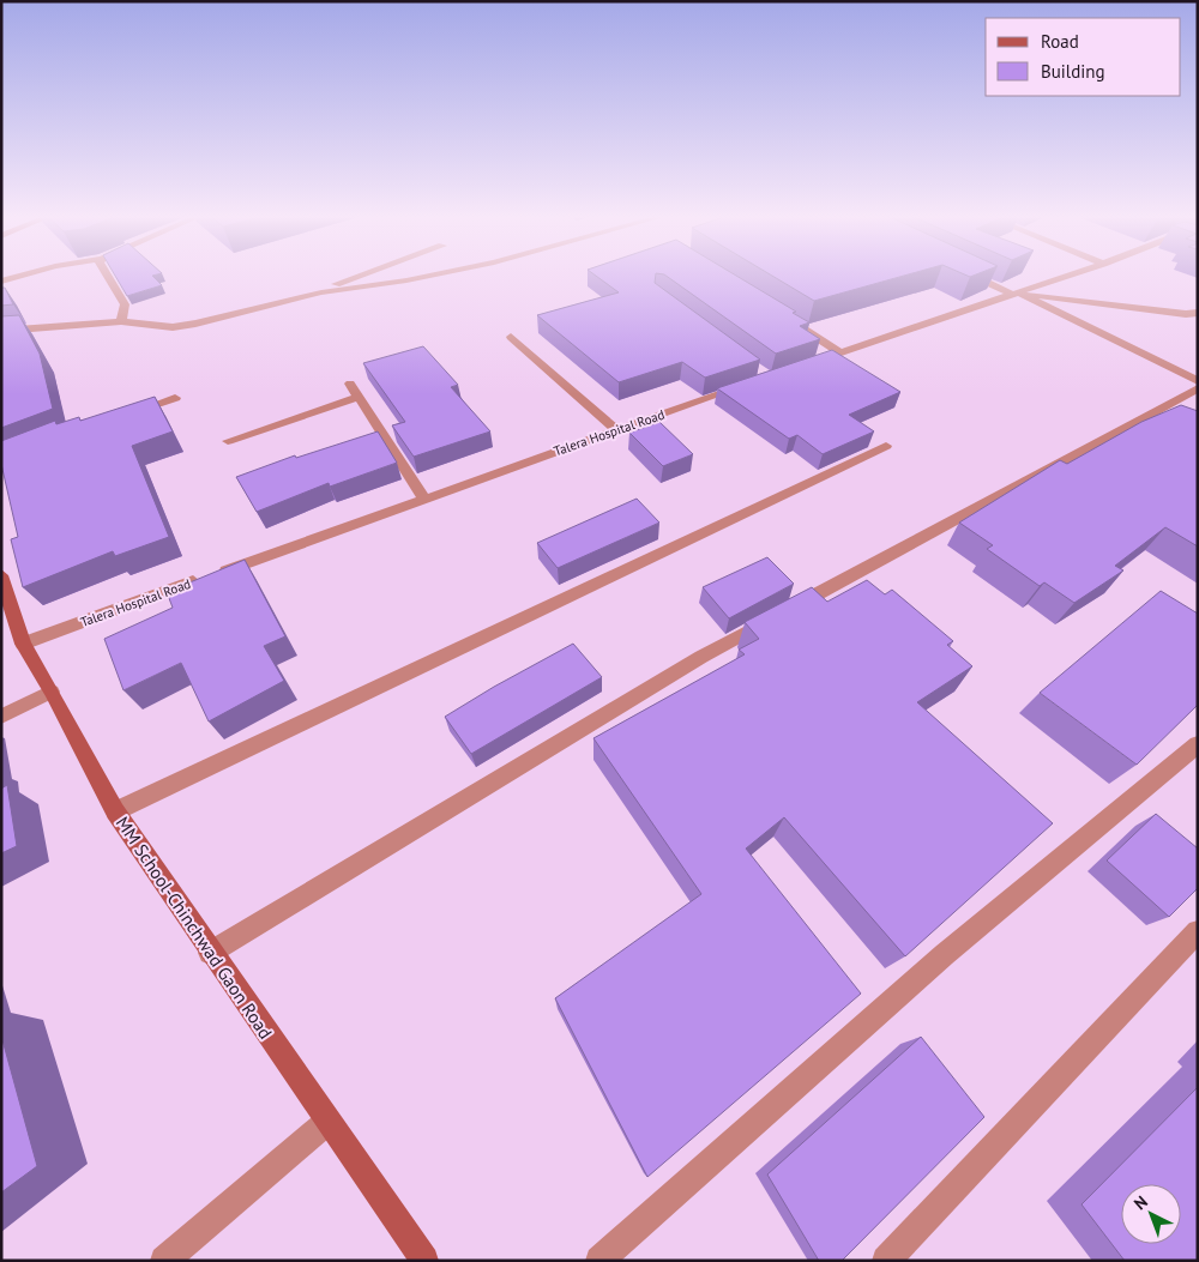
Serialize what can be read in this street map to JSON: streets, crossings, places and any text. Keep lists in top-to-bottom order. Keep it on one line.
{"streets":{"main road":["MM School-Chinchwad Gaon Road"],"street":["Talera Hospital Road"]},"crossings":[["Talera Hospital Road","MM School-Chinchwad Gaon Road"]],"legend":["Road","Building"],"north":"top left"}
